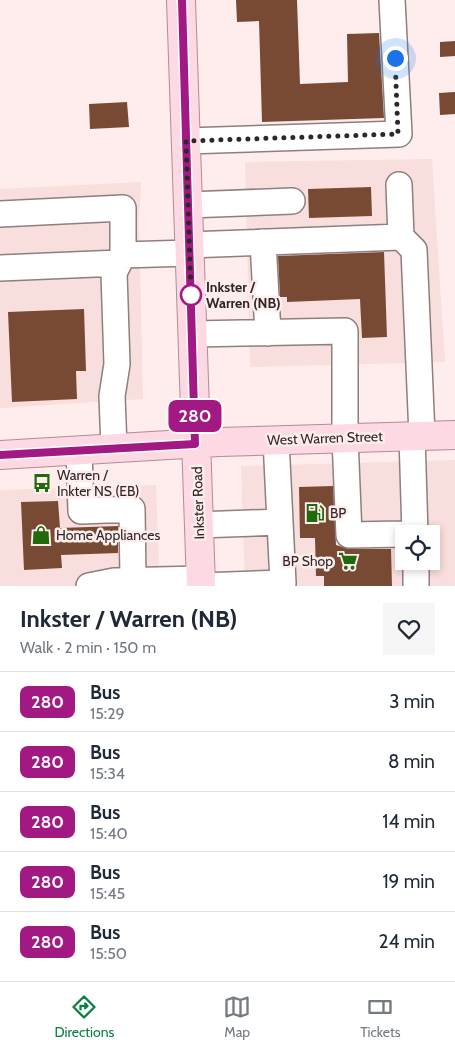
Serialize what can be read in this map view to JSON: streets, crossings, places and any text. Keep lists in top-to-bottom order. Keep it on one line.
{"streets":{"main road":["West Warren Street","Inkster Road"]},"crossings":[["West Warren Street","Inkster Road"]],"places":{"other":["Inkster / Warren (NB)"],"bus stop":["Warren / Inkter NS (EB)"],"fuel station":["BP"],"shop":["Home Appliances"],"supermarket":["BP Shop"]},"lines":["bus line 280"],"page":{"on_map":"280","heading":["Inkster / Warren (NB)","Walk · 2 min · 150 m"],"list":[{"mark":"280","name":"Bus","note":"15:29","value":"3 min"},{"mark":"280","name":"Bus","note":"15:34","value":"8 min"},{"mark":"280","name":"Bus","note":"15:40","value":"14 min"},{"mark":"280","name":"Bus","note":"15:45","value":"19 min"},{"mark":"280","name":"Bus","note":"15:50","value":"24 min"}],"tabs":["Directions","Map","Tickets"]}}
